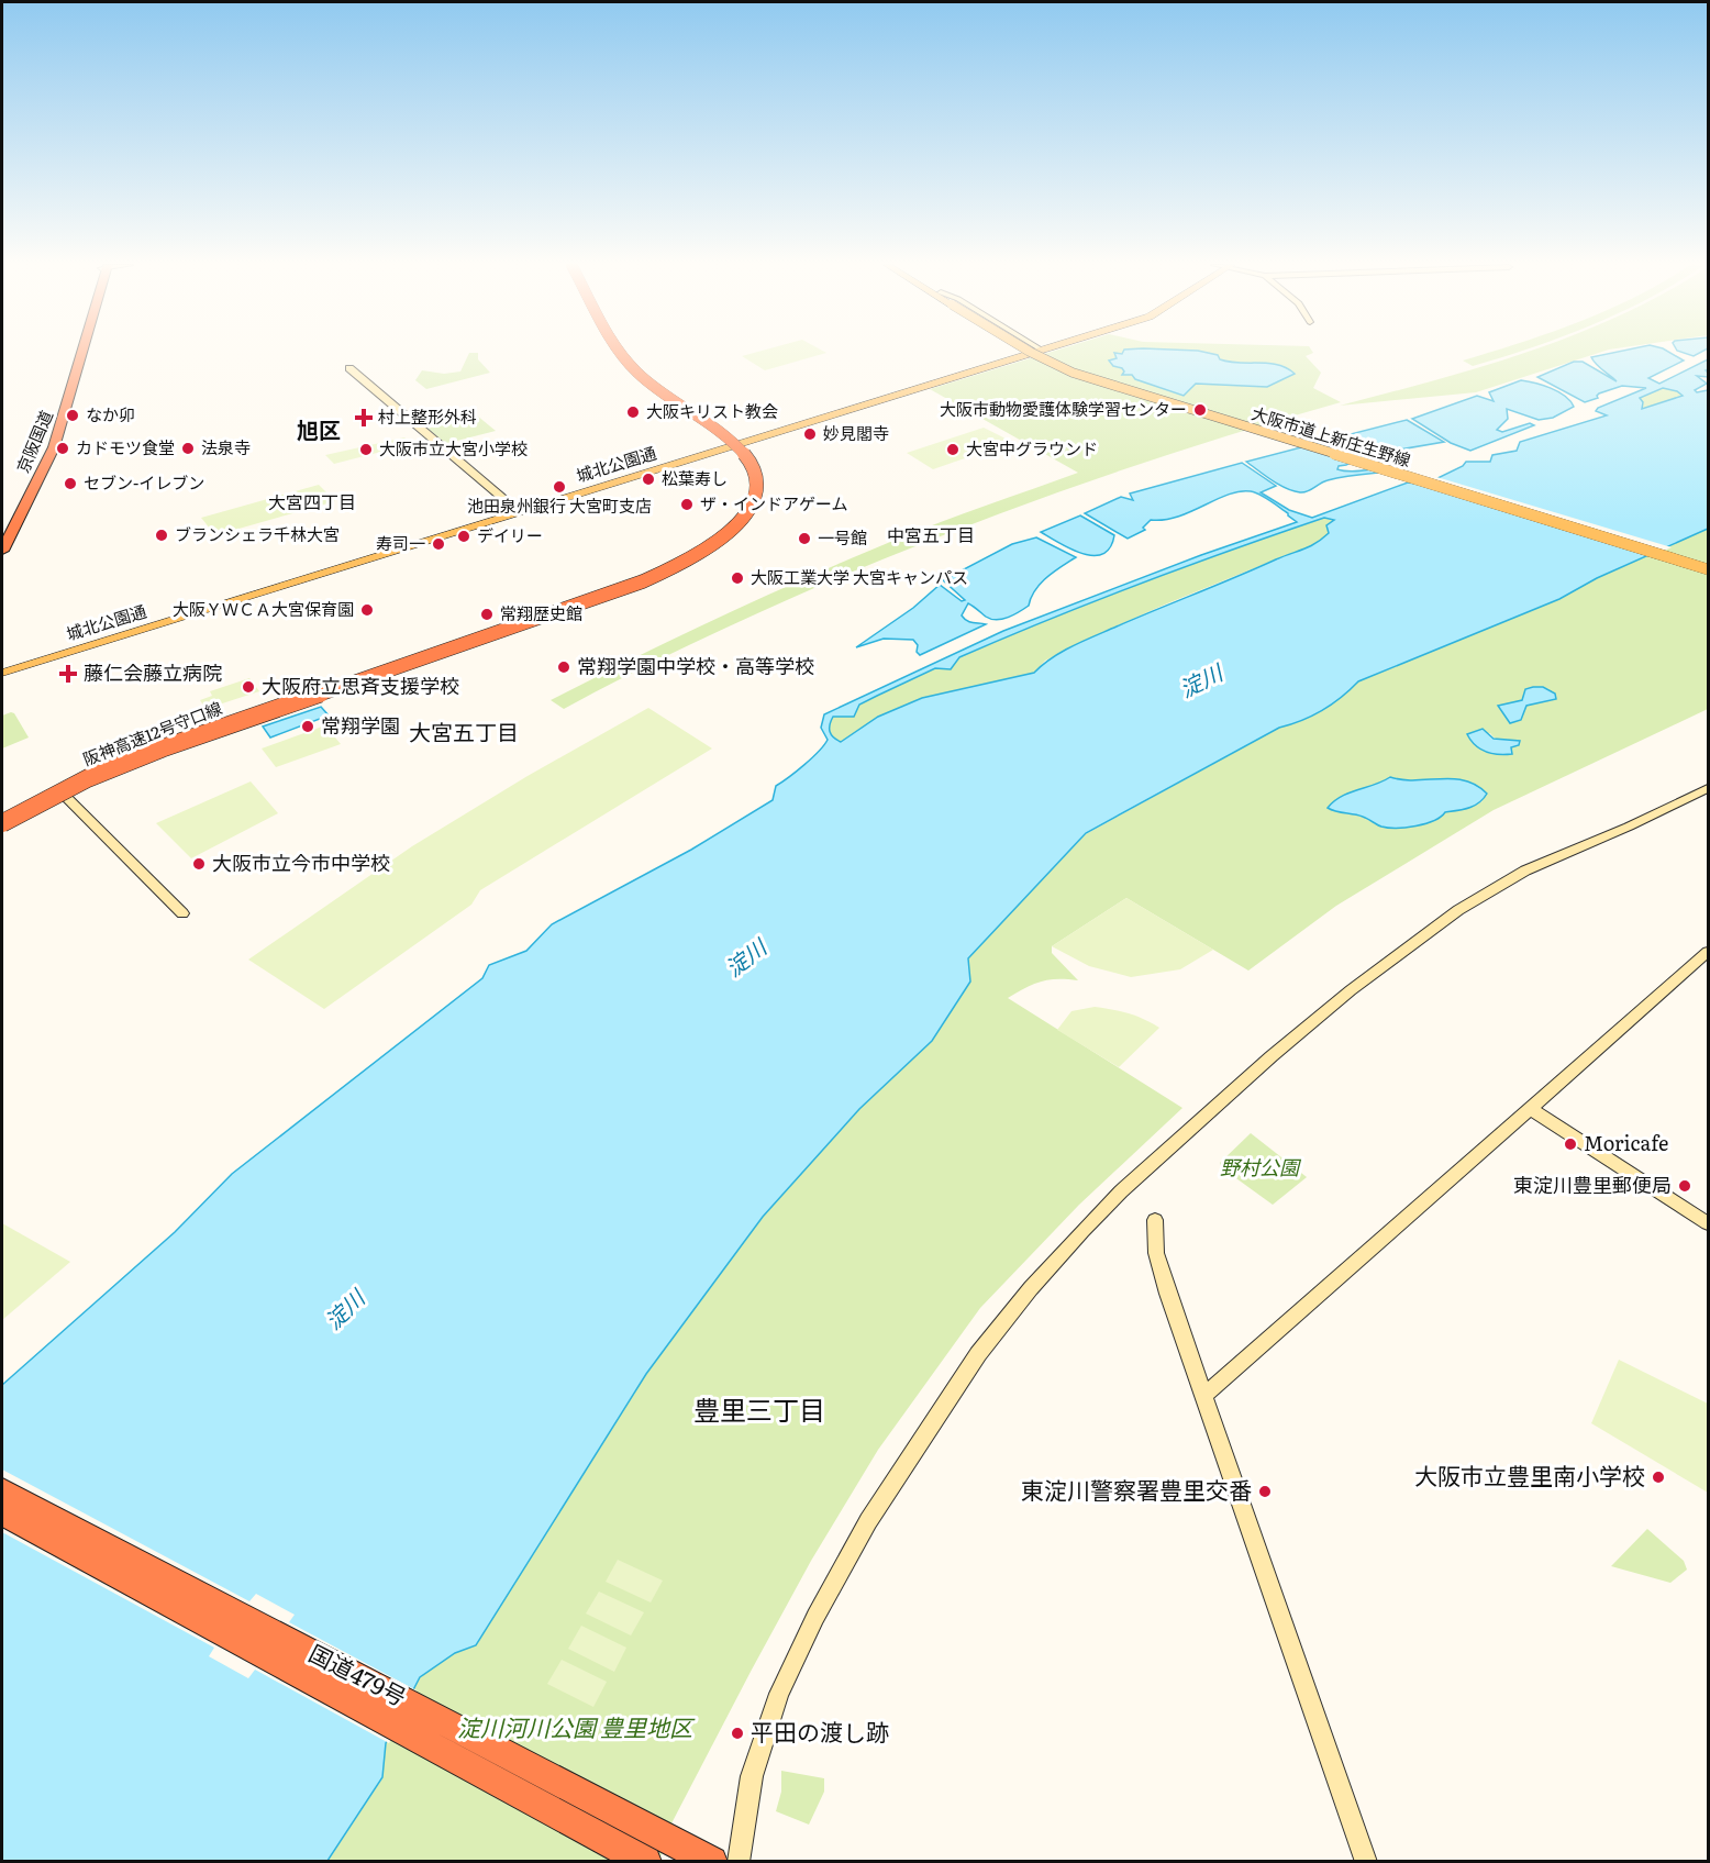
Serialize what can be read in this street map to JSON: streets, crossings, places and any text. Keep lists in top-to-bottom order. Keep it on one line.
{"streets":{"highway":["京阪国道","阪神高速12号守口線","国道479号"],"main road":["大阪市道上新庄生野線","城北公園通"]},"districts":["旭区","大宮四丁目","中宮五丁目","大宮五丁目","豊里三丁目"],"water":["淀川"],"parks":["野村公園","淀川河川公園 豊里地区"],"places":{"other":["大阪市動物愛護体験学習センター","大阪キリスト教会","なか卯","妙見閣寺","カドモツ食堂","法泉寺","大阪市立大宮小学校","大宮中グラウンド","松葉寿し","セブン-イレブン","池田泉州銀行 大宮町支店","ザ・インドアゲーム","ブランシェラ千林大宮","デイリー","一号館","寿司一","大阪工業大学 大宮キャンパス","大阪ＹＷＣＡ大宮保育園","常翔歴史館","常翔学園中学校・高等学校","大阪府立思斉支援学校","常翔学園","大阪市立今市中学校","Moricafe","東淀川豊里郵便局","大阪市立豊里南小学校","東淀川警察署豊里交番","平田の渡し跡"],"health":["村上整形外科","藤仁会藤立病院"]}}
